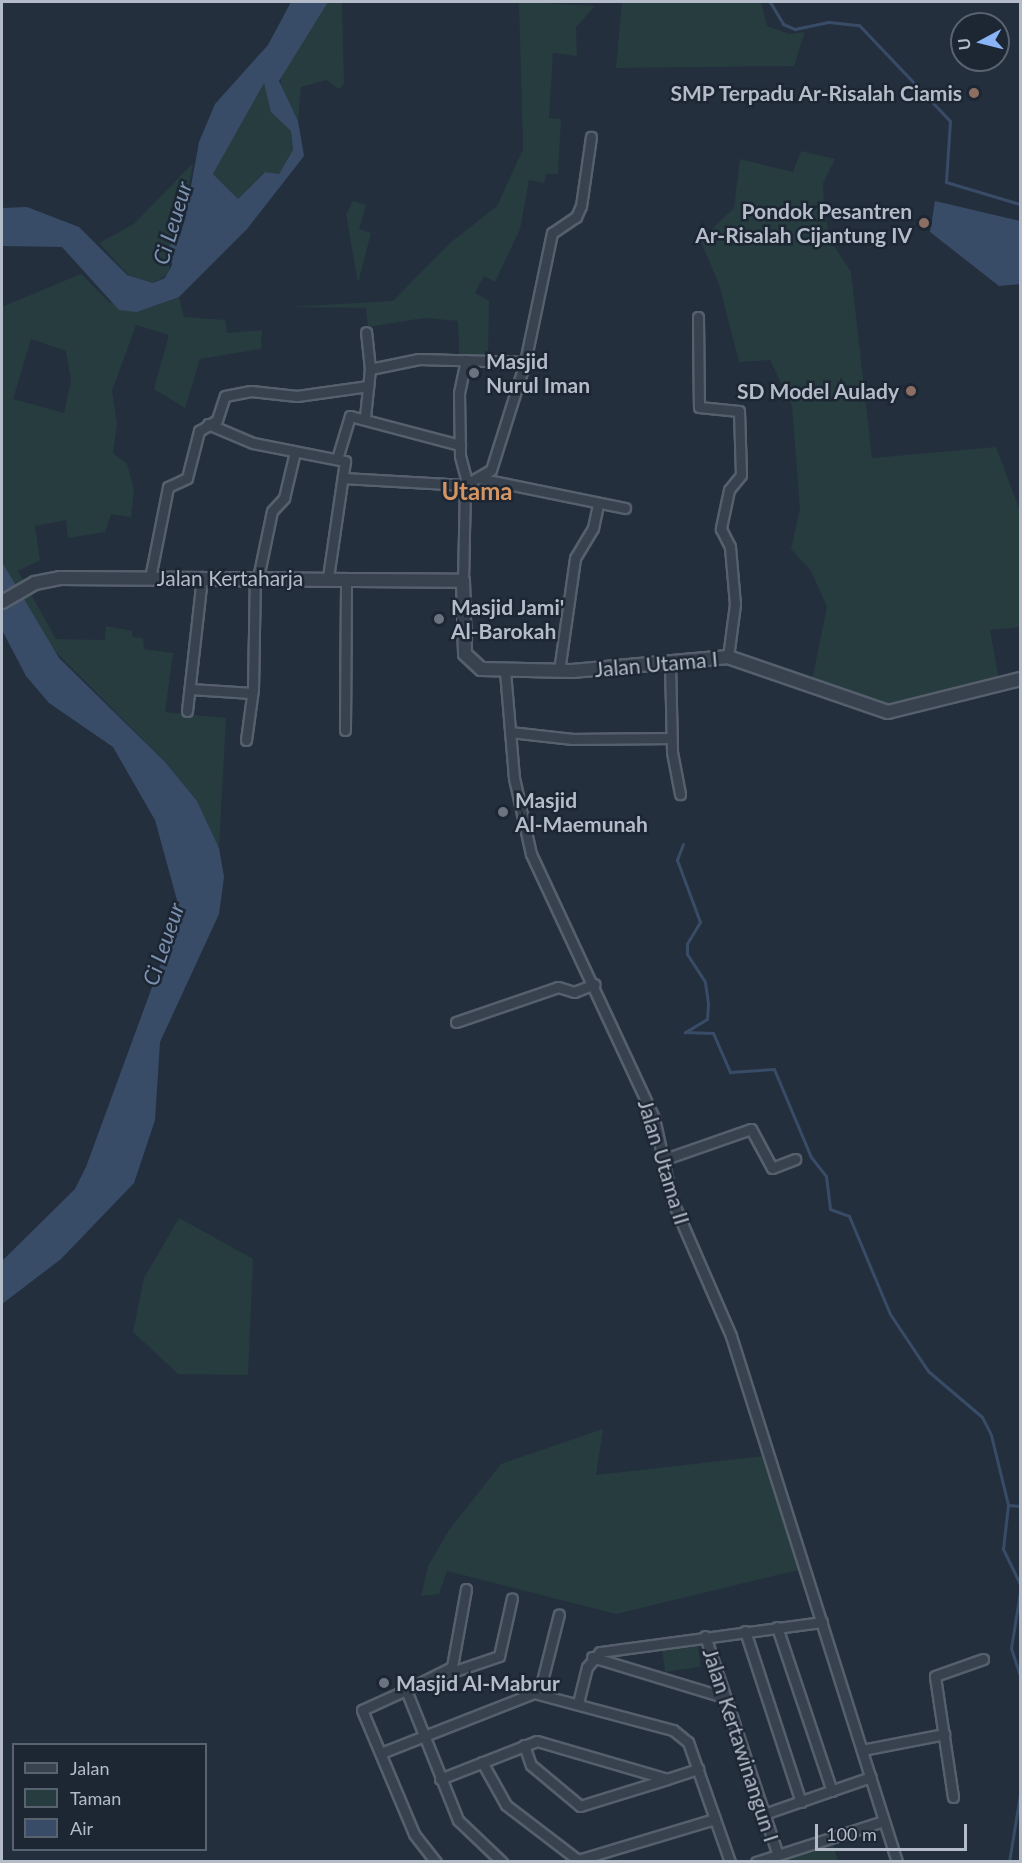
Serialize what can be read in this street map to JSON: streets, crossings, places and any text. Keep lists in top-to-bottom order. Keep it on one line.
{"streets":{"street":["Jalan Kertaharja","Jalan Utama I","Jalan Utama II","Jalan Kertawinangun I"]},"crossings":[["Jalan Kertaharja","Jalan Utama I"],["Jalan Utama I","Jalan Utama II"]],"districts":["Utama"],"water":["Ci Leueur"],"places":["SMP Terpadu Ar-Risalah Ciamis","Pondok Pesantren Ar-Risalah Cijantung IV","Masjid Nurul Iman","SD Model Aulady","Masjid Jami' Al-Barokah","Masjid Al-Maemunah","Masjid Al-Mabrur"],"legend":["Jalan","Taman","Air"],"scale_bar":"100 m","north":"left"}
